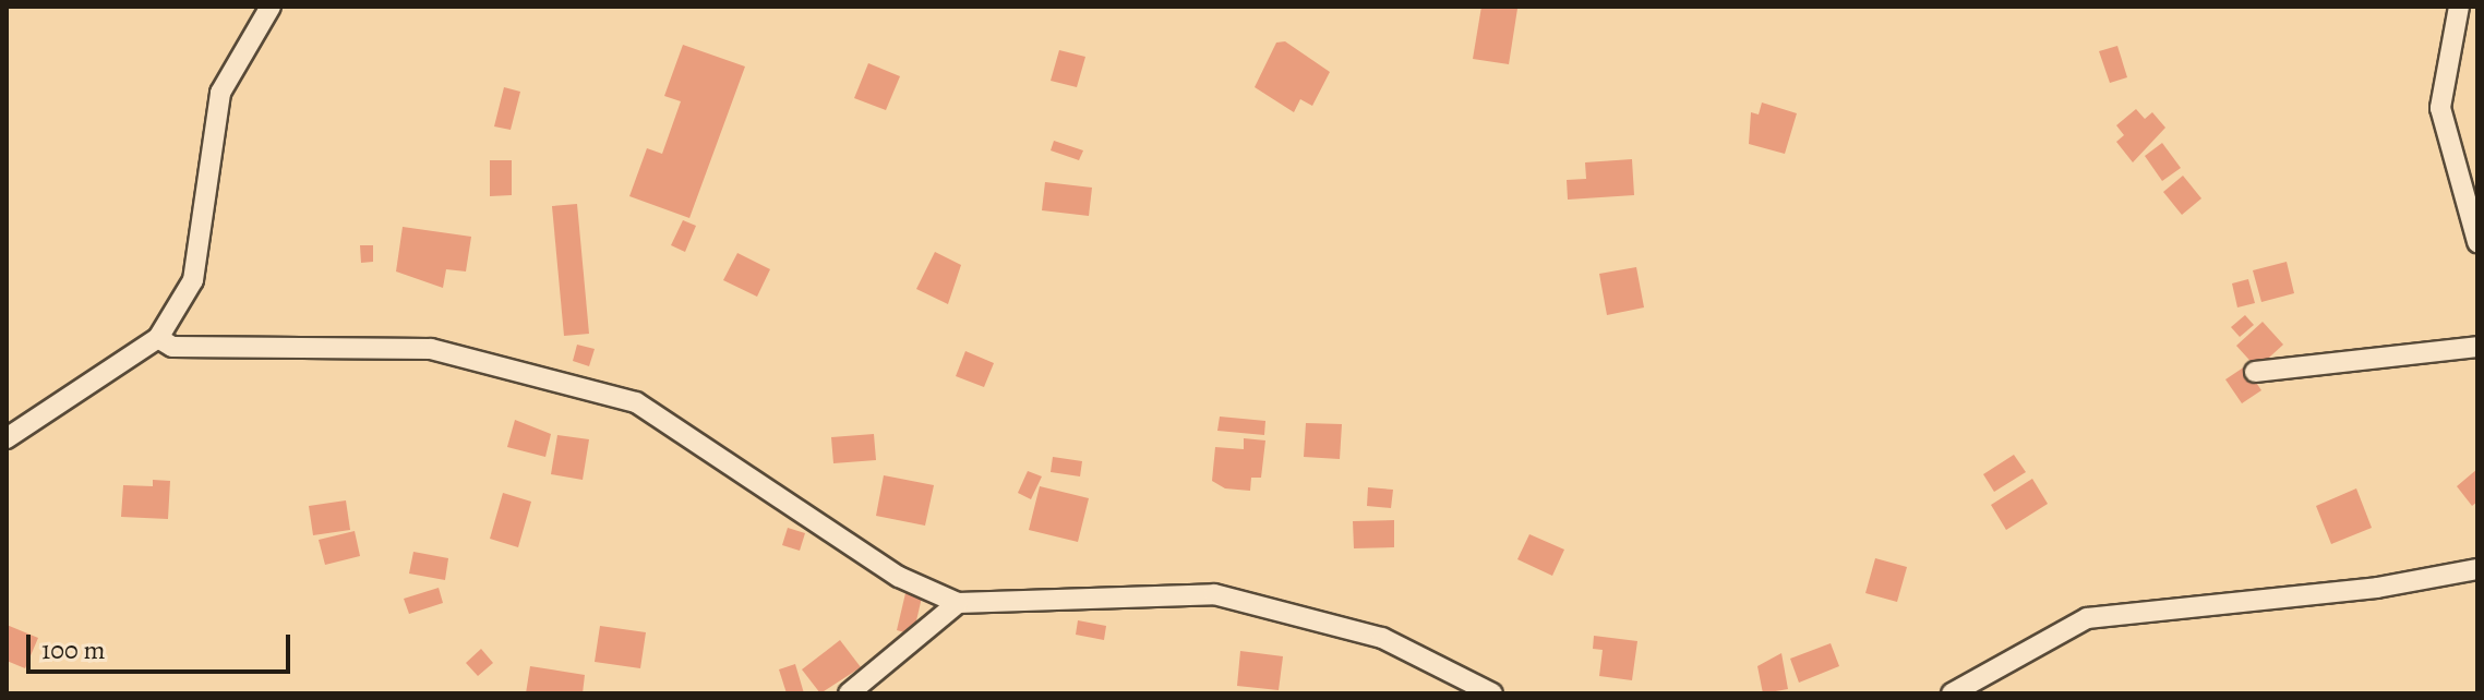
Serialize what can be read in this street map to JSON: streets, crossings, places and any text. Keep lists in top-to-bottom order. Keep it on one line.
{"scale_bar":"100 m"}
